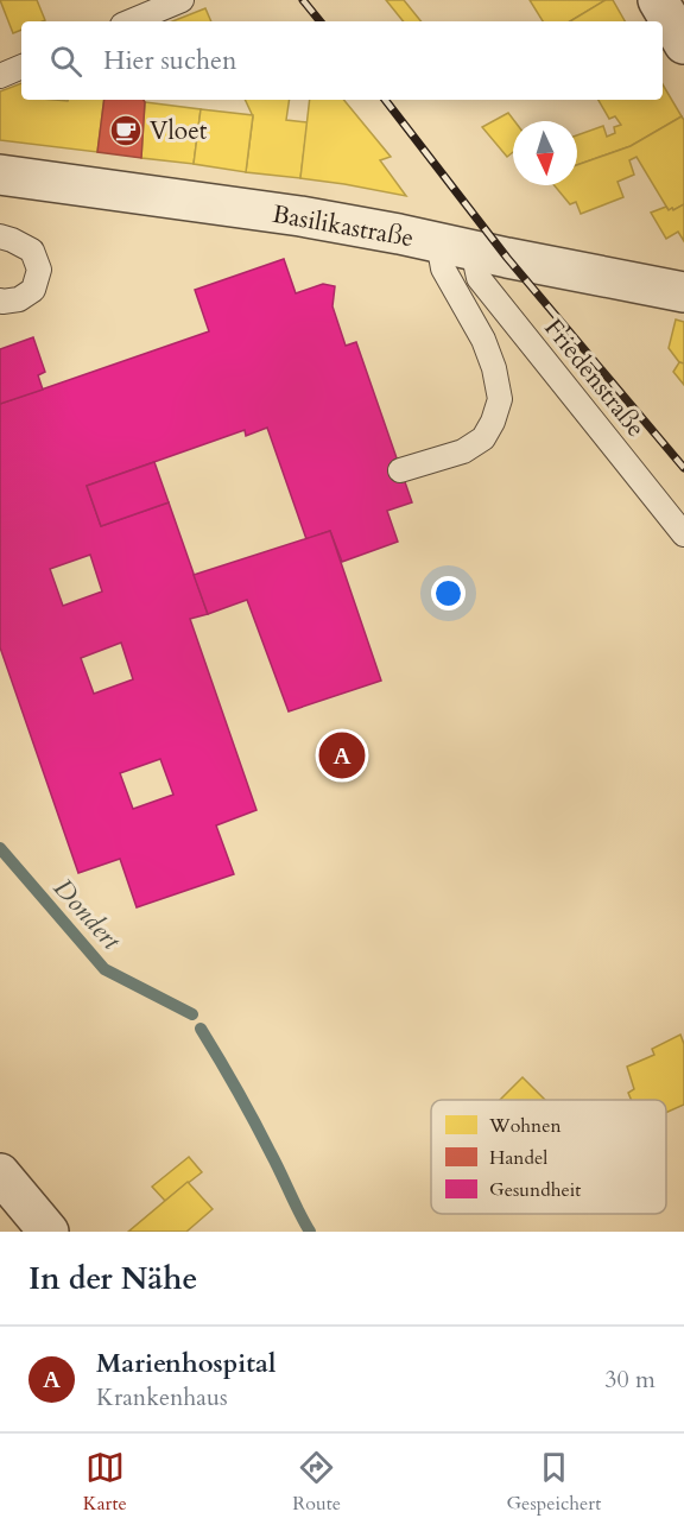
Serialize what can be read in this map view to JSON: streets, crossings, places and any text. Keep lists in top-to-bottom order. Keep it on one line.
{"streets":{"street":["Basilikastraße"],"lane":["Friedenstraße"]},"crossings":[["Basilikastraße","Friedenstraße"]],"water":["Dondert"],"places":{"cafe":["Vloet"]},"legend":["Wohnen","Handel","Gesundheit"],"north":"bottom","page":{"search":"Hier suchen","pins":"A","heading":"In der Nähe","list":[{"mark":"A","name":"Marienhospital","note":"Krankenhaus","value":"30 m"}],"nav":["Karte","Route","Gespeichert"]}}
